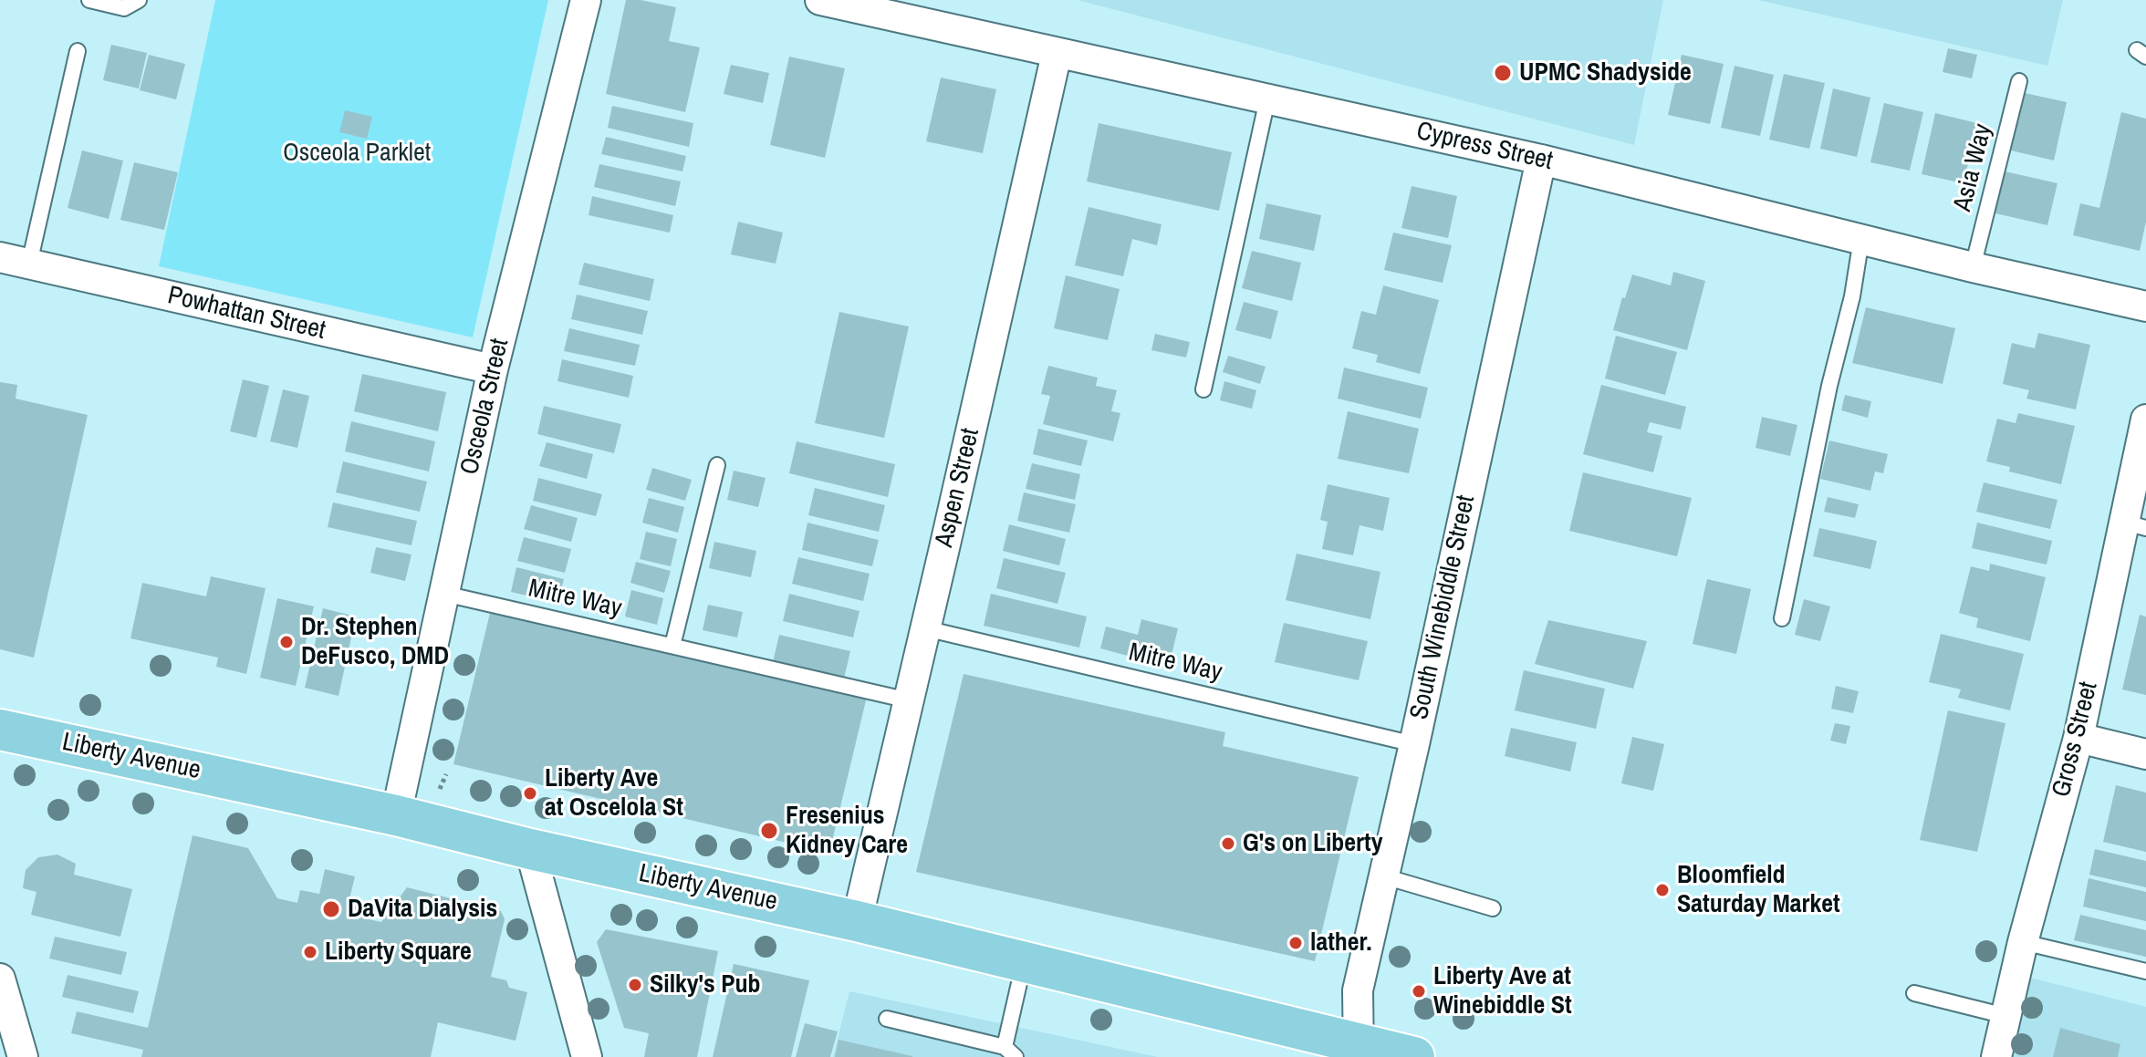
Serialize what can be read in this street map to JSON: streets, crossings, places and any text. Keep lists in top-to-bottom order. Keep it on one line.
{"streets":{"main road":["Liberty Avenue"],"street":["Cypress Street","Powhattan Street","Osceola Street","Aspen Street","South Winebiddle Street","Gross Street"],"lane":["Asia Way","Mitre Way"]},"crossings":[["Cypress Street","Asia Way"],["Cypress Street","Aspen Street"],["Cypress Street","South Winebiddle Street"],["Powhattan Street","Osceola Street"],["Osceola Street","Mitre Way"],["Osceola Street","Liberty Avenue"],["Aspen Street","Mitre Way"],["Aspen Street","Liberty Avenue"],["Mitre Way","South Winebiddle Street"],["South Winebiddle Street","Liberty Avenue"]],"parks":["Osceola Parklet"],"places":["UPMC Shadyside","Dr. Stephen DeFusco, DMD","Liberty Ave at Oscelola St","Fresenius Kidney Care","G's on Liberty","Bloomfield Saturday Market","DaVita Dialysis","lather.","Liberty Square","Silky's Pub","Liberty Ave at Winebiddle St"]}
